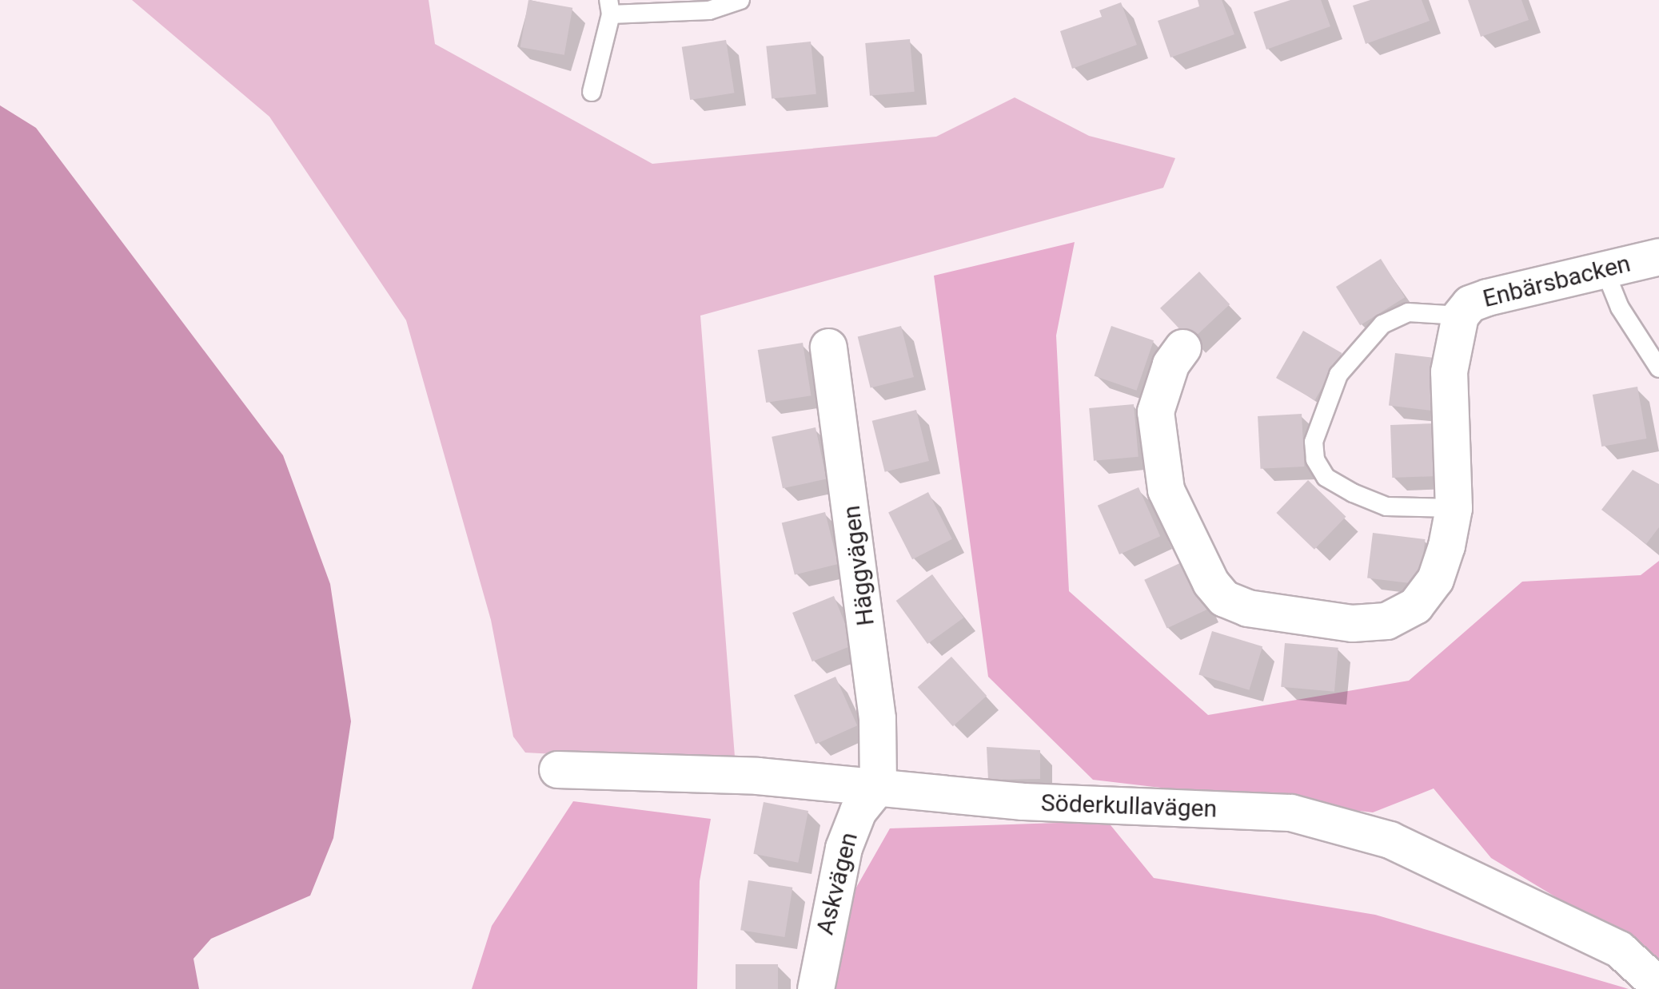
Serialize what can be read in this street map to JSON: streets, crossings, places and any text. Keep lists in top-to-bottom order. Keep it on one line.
{"streets":{"street":["Enbärsbacken","Häggvägen","Söderkullavägen","Askvägen"]},"crossings":[["Häggvägen","Söderkullavägen"],["Häggvägen","Askvägen"],["Söderkullavägen","Askvägen"]]}
